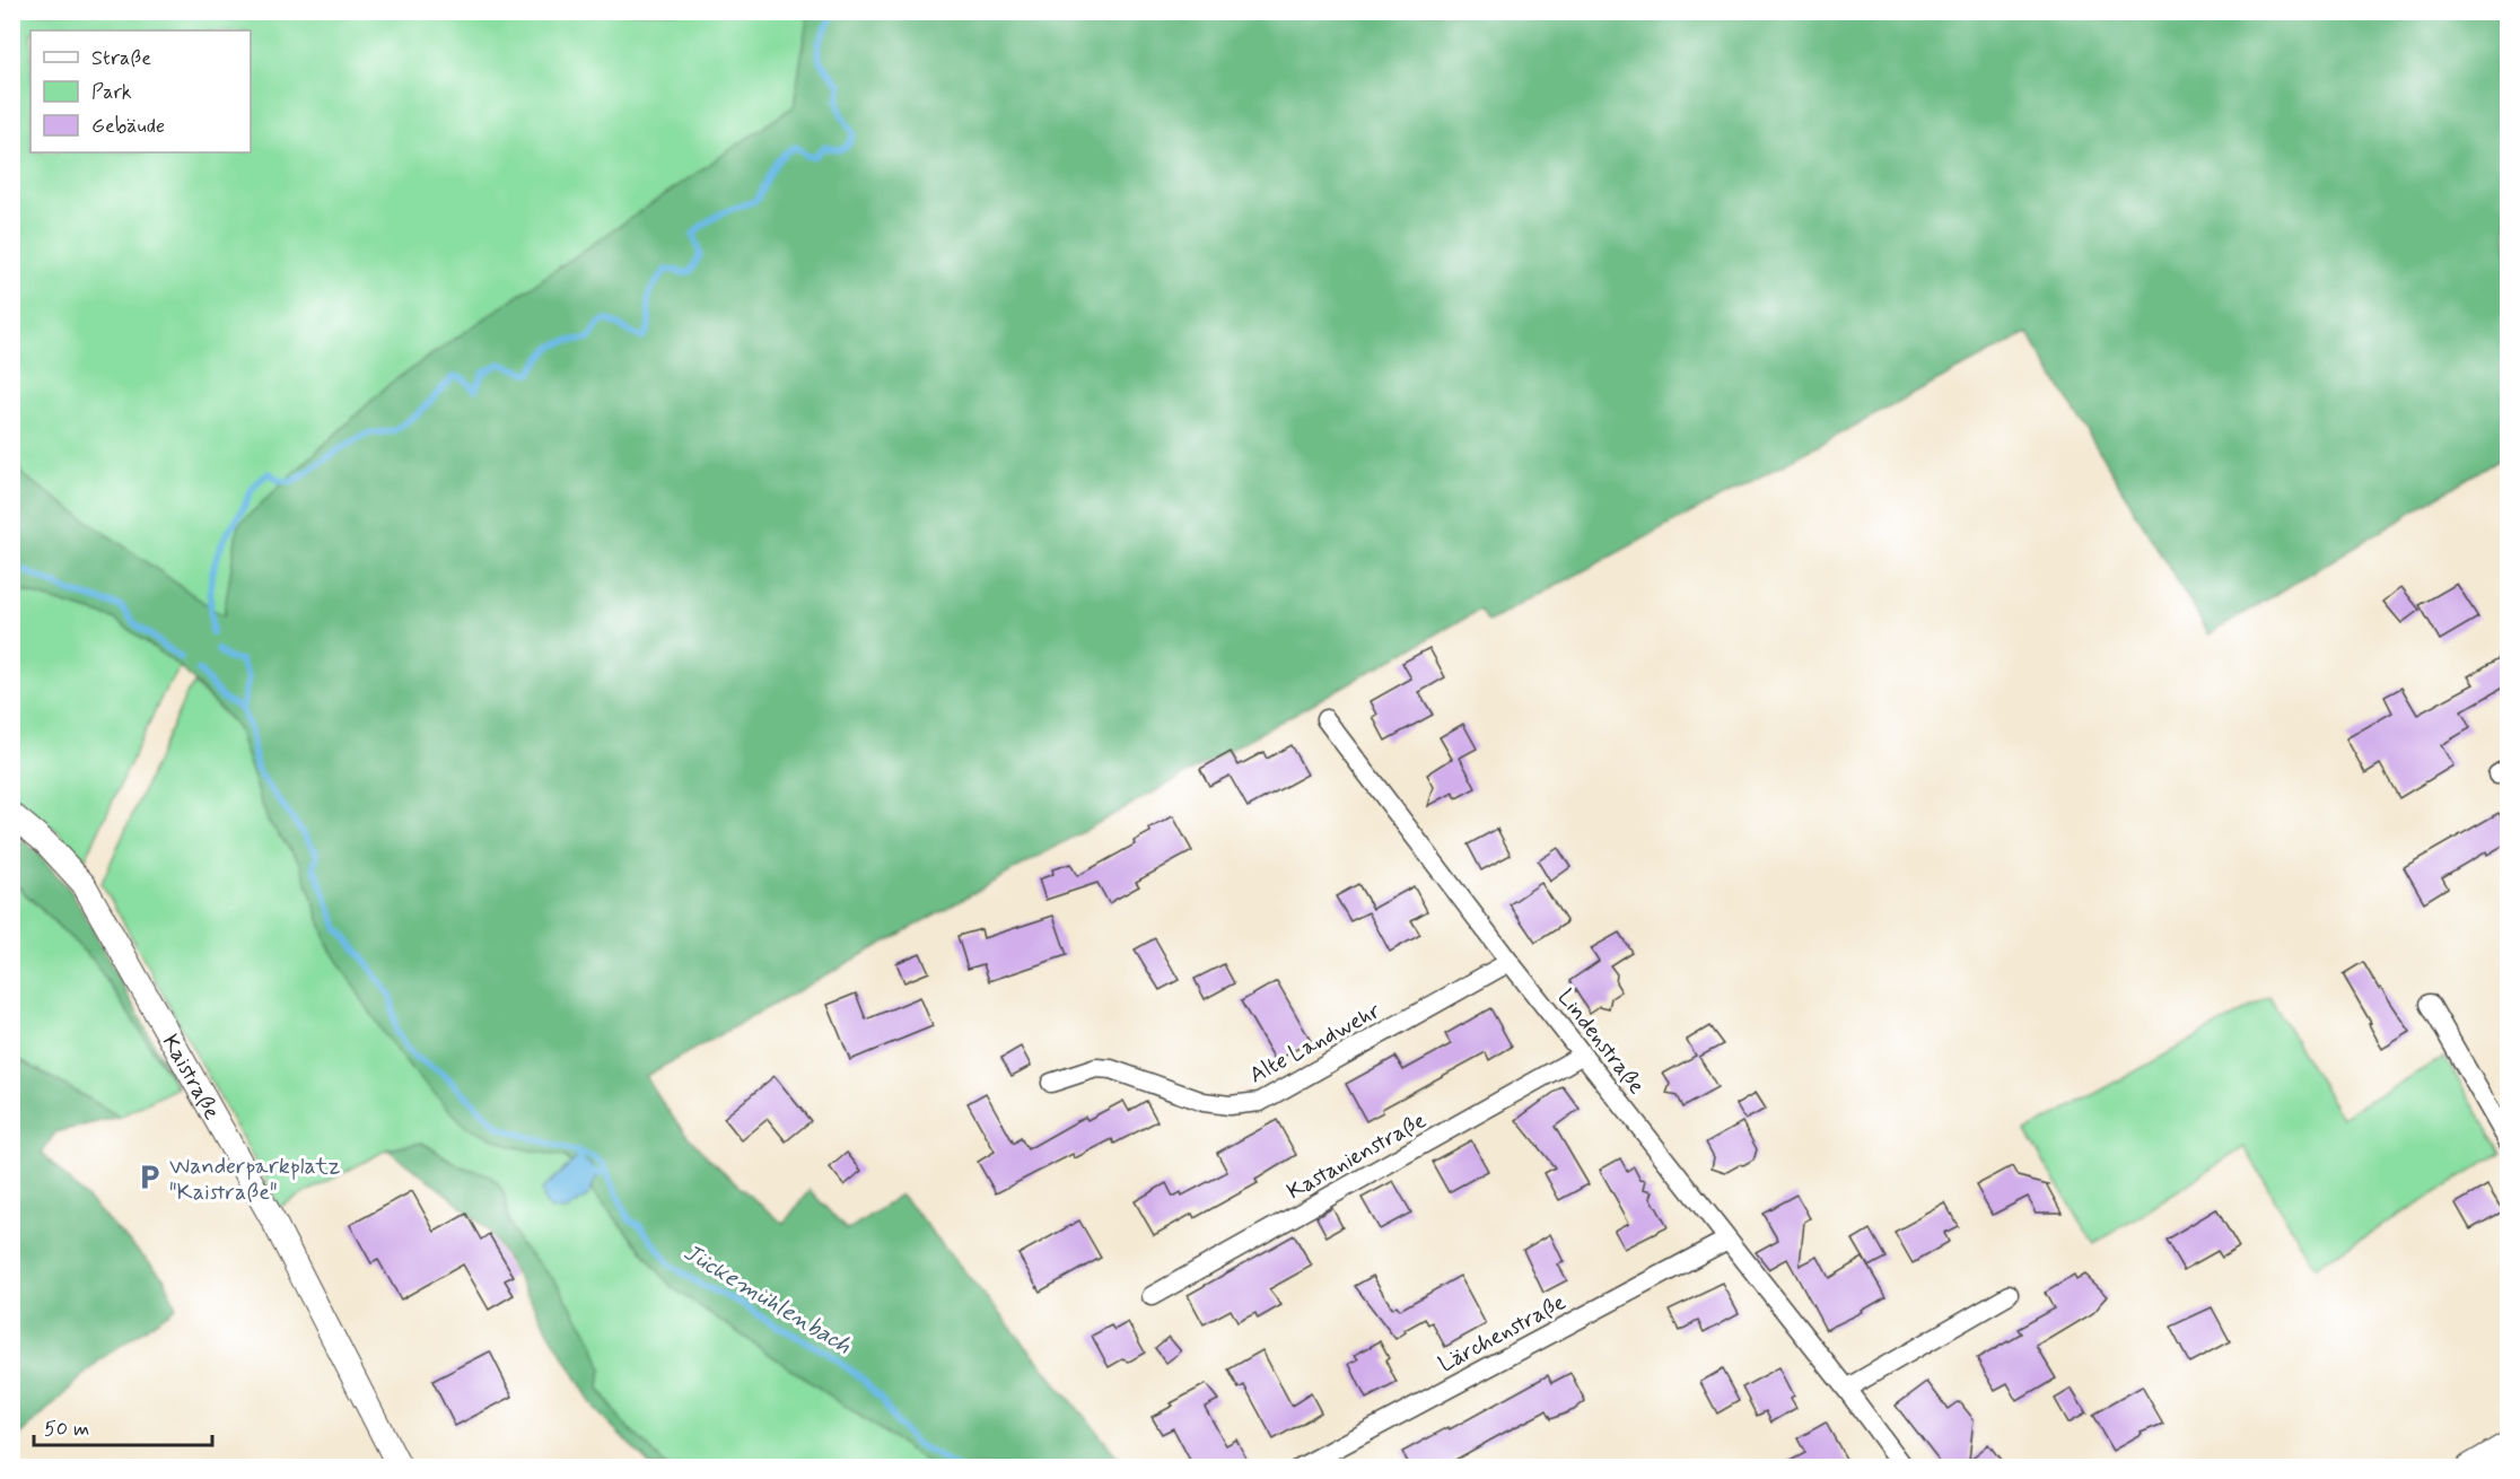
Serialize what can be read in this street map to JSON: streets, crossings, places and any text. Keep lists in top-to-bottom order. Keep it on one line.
{"streets":{"street":["Lindenstraße","Alte Landwehr","Kaistraße","Kastanienstraße","Lärchenstraße"]},"crossings":[["Lindenstraße","Alte Landwehr"],["Lindenstraße","Kastanienstraße"],["Lindenstraße","Lärchenstraße"]],"water":["Jückemühlenbach"],"places":{"parking":["Wanderparkplatz \"Kaistraße\""]},"legend":["Straße","Park","Gebäude"],"scale_bar":"50 m"}
